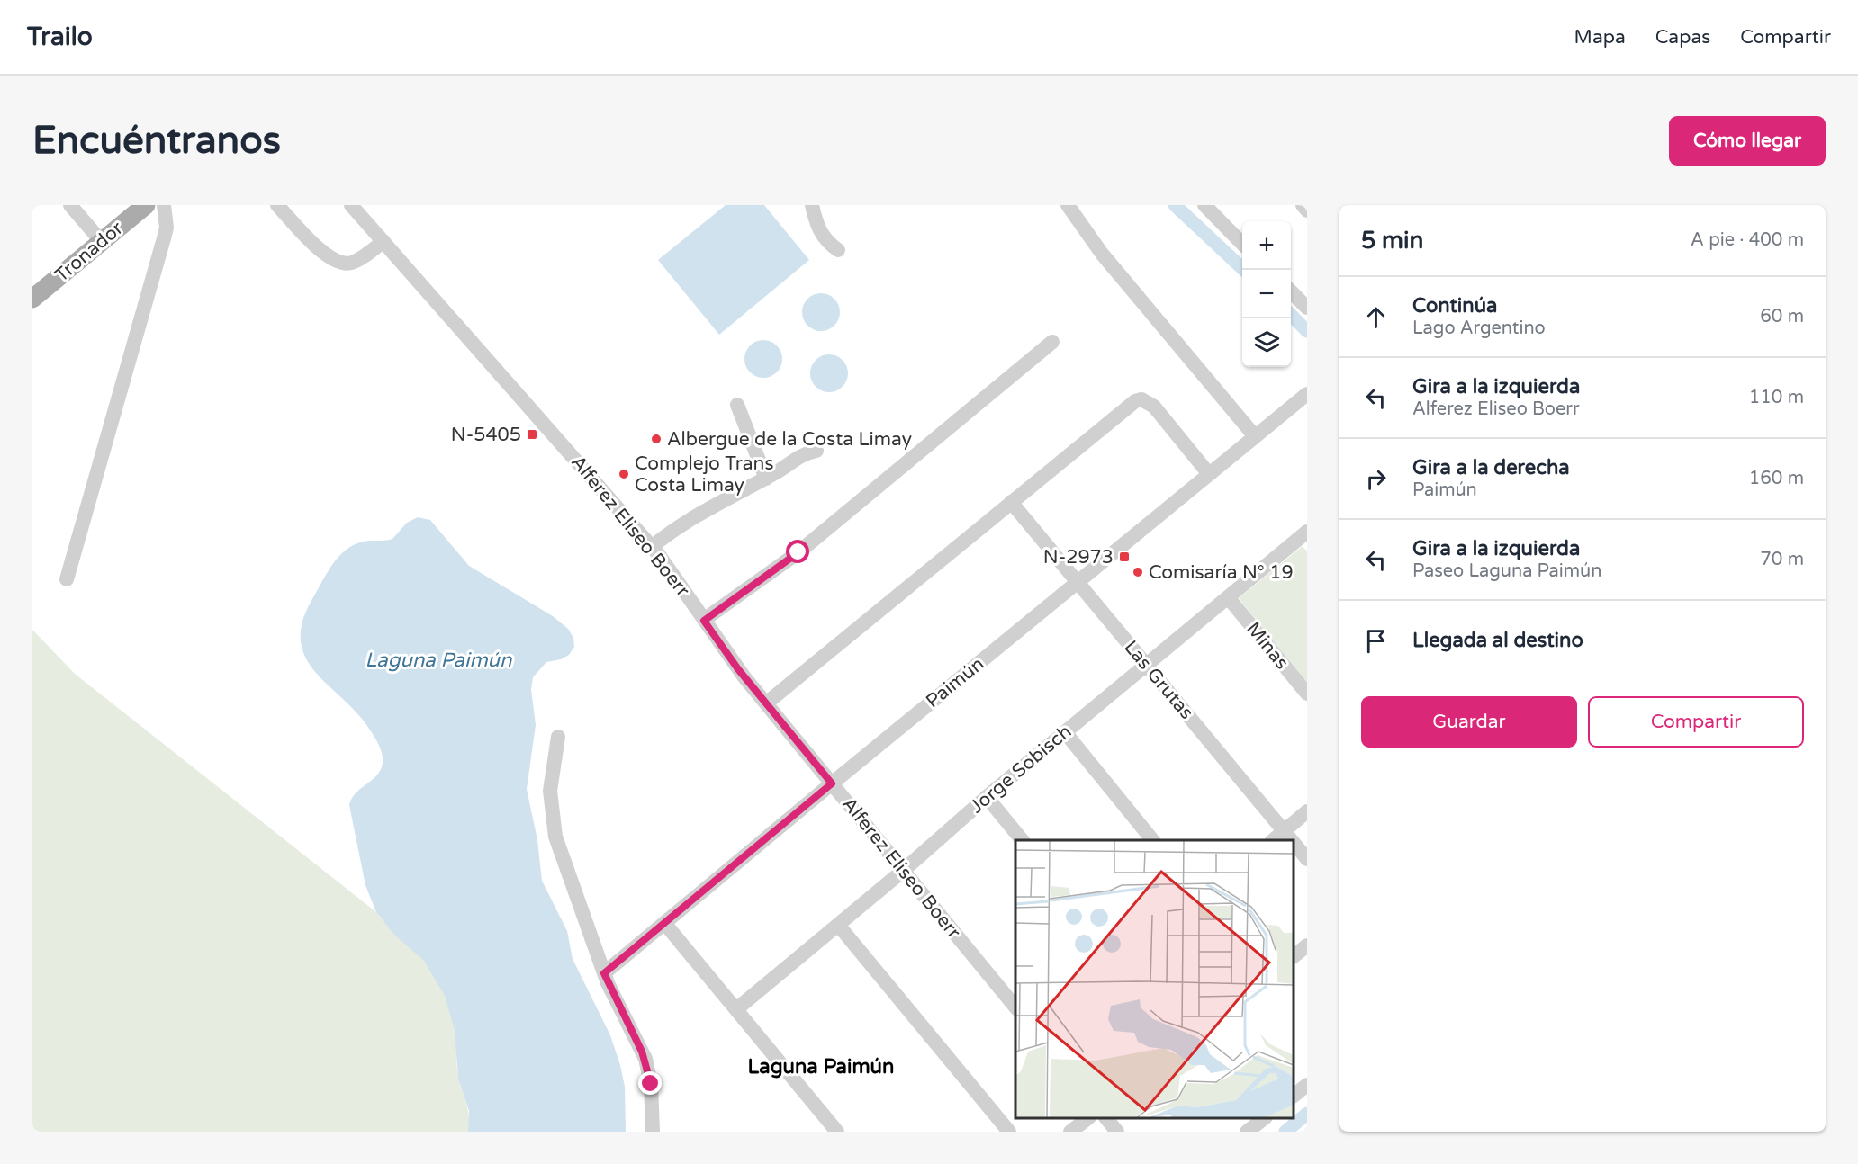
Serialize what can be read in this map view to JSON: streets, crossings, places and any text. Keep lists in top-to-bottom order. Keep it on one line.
{"streets":{"main road":["Tronador"],"street":["Alferez Eliseo Boerr","Minas","Las Grutas","Paimún","Jorge Sobisch"]},"crossings":[["Alferez Eliseo Boerr","Paimún"],["Alferez Eliseo Boerr","Jorge Sobisch"],["Minas","Jorge Sobisch"],["Las Grutas","Paimún"],["Las Grutas","Jorge Sobisch"]],"districts":["Laguna Paimún"],"water":["Laguna Paimún"],"places":{"transit":["N-5405","N-2973"],"other":["Albergue de la Costa Limay","Complejo Trans Costa Limay","Comisaría N° 19"]},"page":{"header":"Trailo","nav":["Mapa","Capas","Compartir"],"buttons":["Cómo llegar",["Guardar","Compartir"]],"title":"Encuéntranos","heading":["5 min","A pie · 400 m"],"map_buttons":["+","−"],"list":[["Continúa","Lago Argentino","60 m"],["Gira a la izquierda","Alferez Eliseo Boerr","110 m"],["Gira a la derecha","Paimún","160 m"],["Gira a la izquierda","Paseo Laguna Paimún","70 m"],"Llegada al destino"]}}
